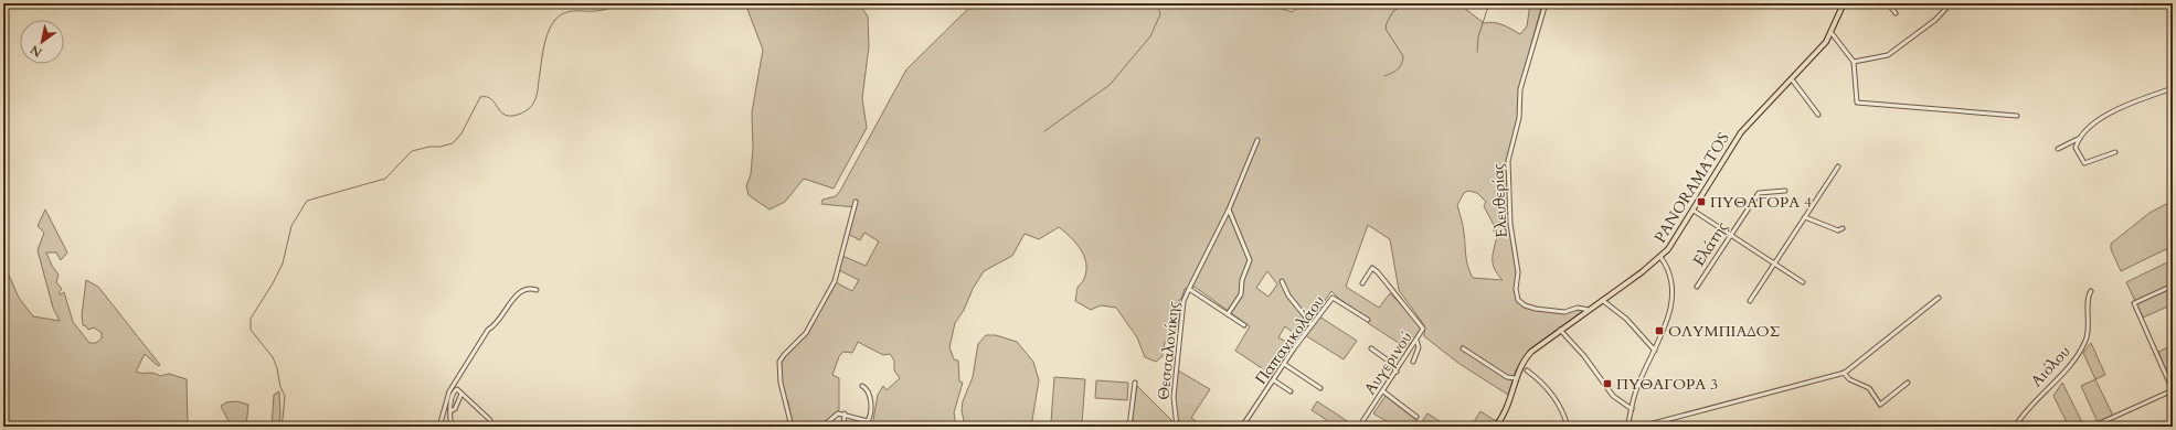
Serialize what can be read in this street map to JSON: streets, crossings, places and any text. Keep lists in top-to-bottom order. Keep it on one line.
{"streets":{"main road":["PANORAMATOS"],"street":["Ελευθερίας","Ελάτης","Παπανικολάου","Θεσσαλονίκης","Αυγερινού","Αιόλου"]},"crossings":[["PANORAMATOS","Ελευθερίας"]],"places":{"transit":["ΠΥΘΑΓΟΡΑ 4","ΟΛΥΜΠΙΑΔΟΣ","ΠΥΘΑΓΟΡΑ 3"]},"north":"bottom left"}
